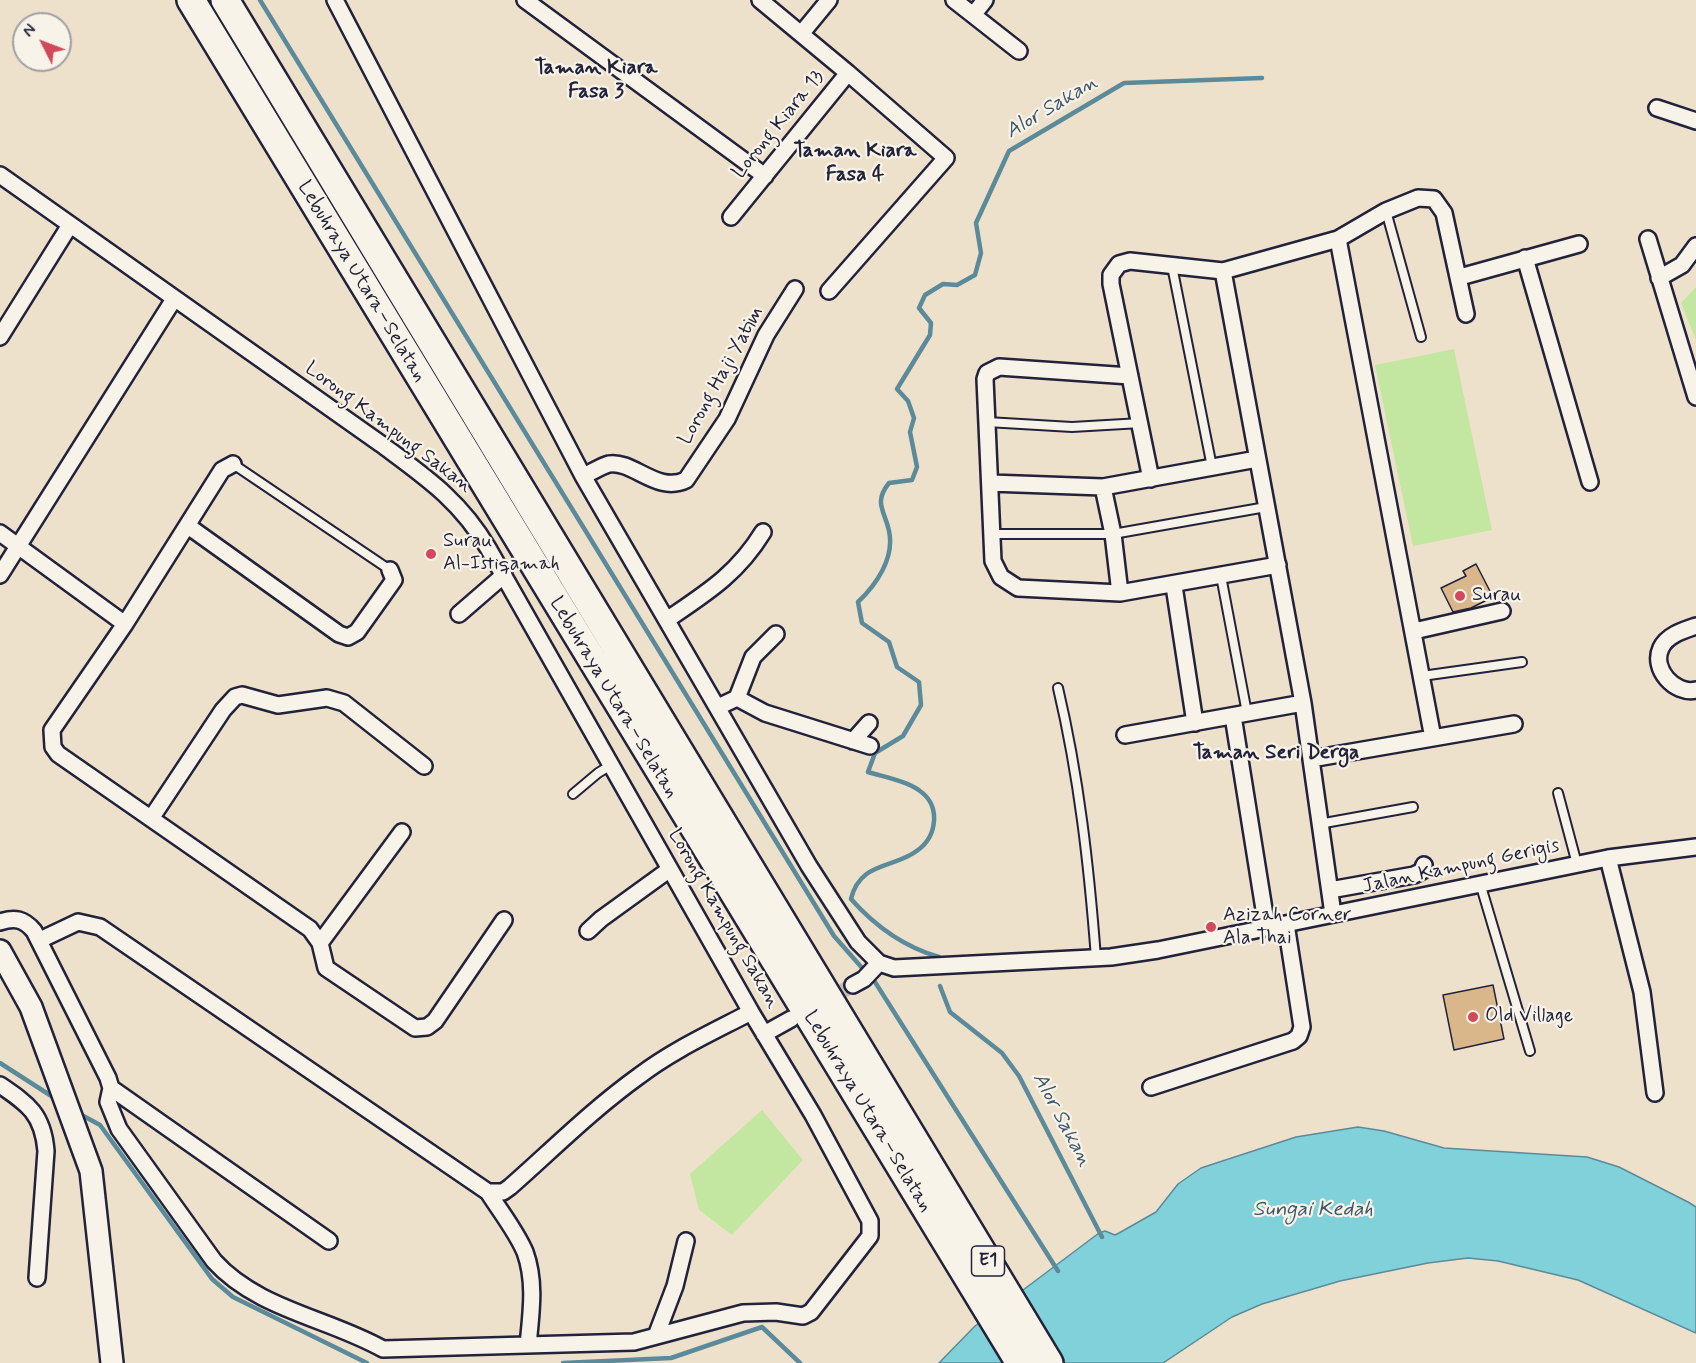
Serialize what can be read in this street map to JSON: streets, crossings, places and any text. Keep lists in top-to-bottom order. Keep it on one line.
{"streets":{"highway":["Lebuhraya Utara–Selatan","E1"],"street":["Lorong Kiara 13","Lorong Haji Yatim","Lorong Kampung Sakan","Jalan Kampung Gerigis"]},"districts":["Taman Kiara Fasa 3","Taman Kiara Fasa 4","Taman Seri Derga"],"water":["Alor Sakan","Sungai Kedah"],"places":["Surau Al-Istiqamah","Surau","Azizah Corner Ala Thai","Old Village"],"north":"top left"}
